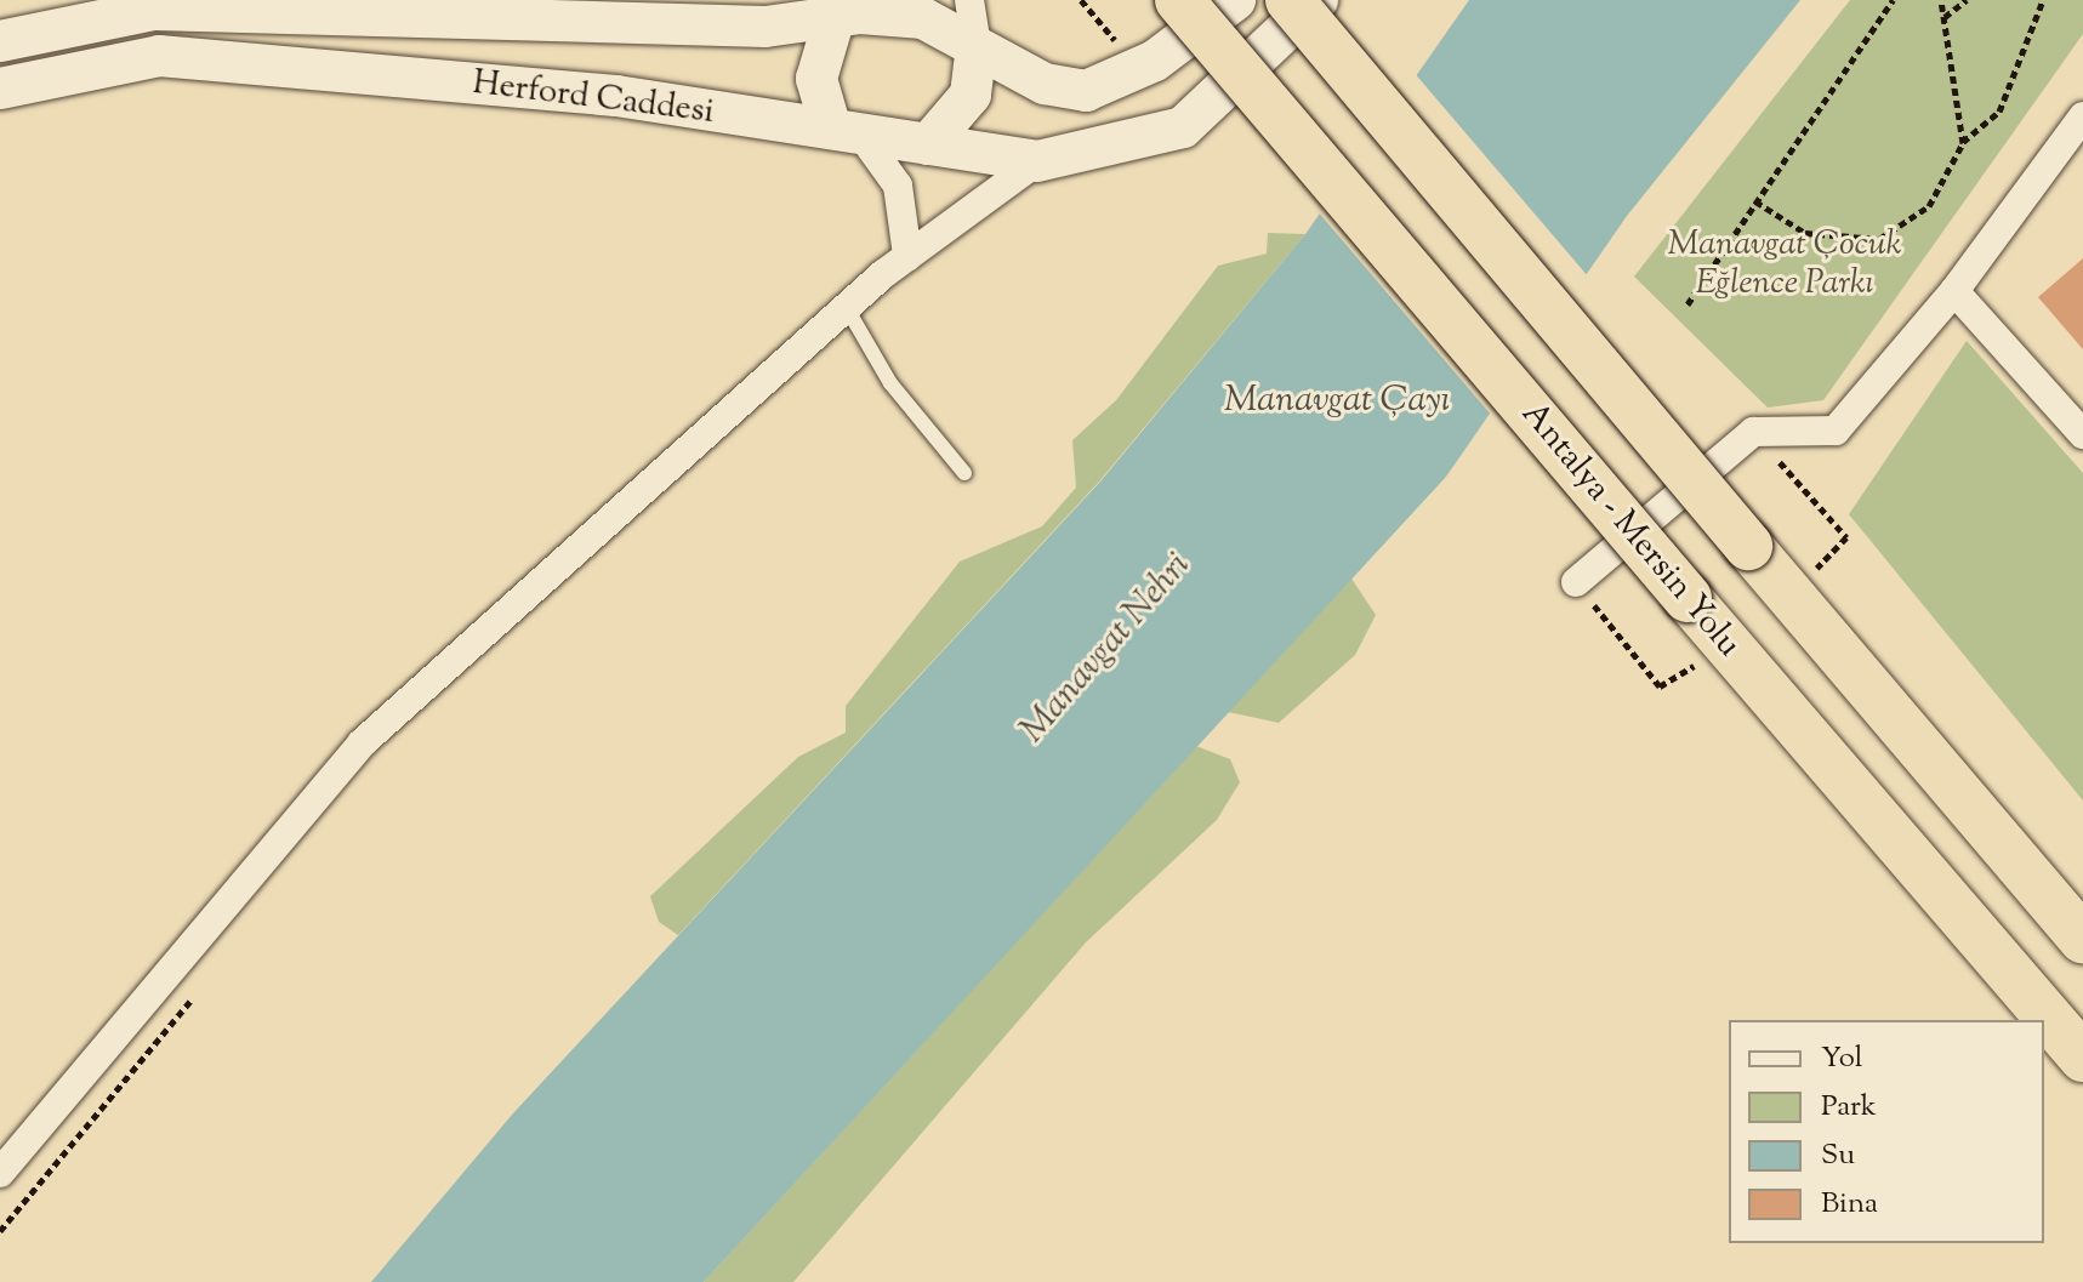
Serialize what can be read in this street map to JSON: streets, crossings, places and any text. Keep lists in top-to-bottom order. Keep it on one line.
{"streets":{"highway":["Antalya - Mersin Yolu"],"main road":["Herford Caddesi"]},"water":["Manavgat Çayı","Manavgat Nehri"],"parks":["Manavgat Çocuk Eğlence Parkı"],"legend":["Yol","Park","Su","Bina"]}
